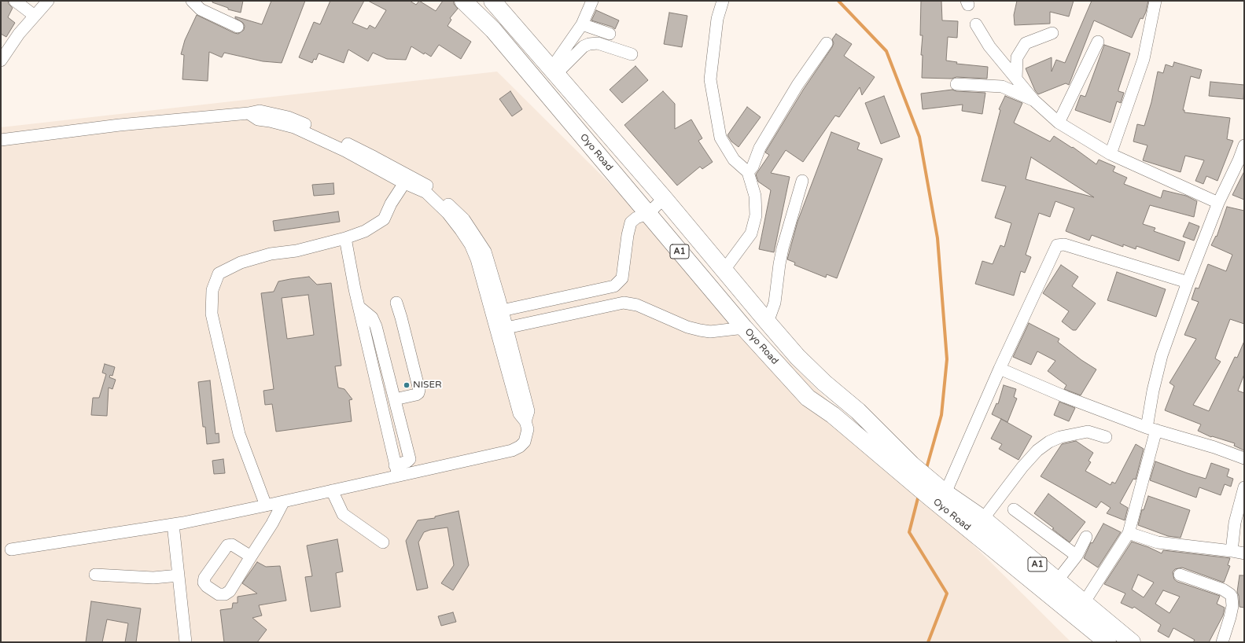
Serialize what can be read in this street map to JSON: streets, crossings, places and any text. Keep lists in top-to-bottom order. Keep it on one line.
{"streets":{"highway":["Oyo Road","A1"]},"places":["NISER"]}
